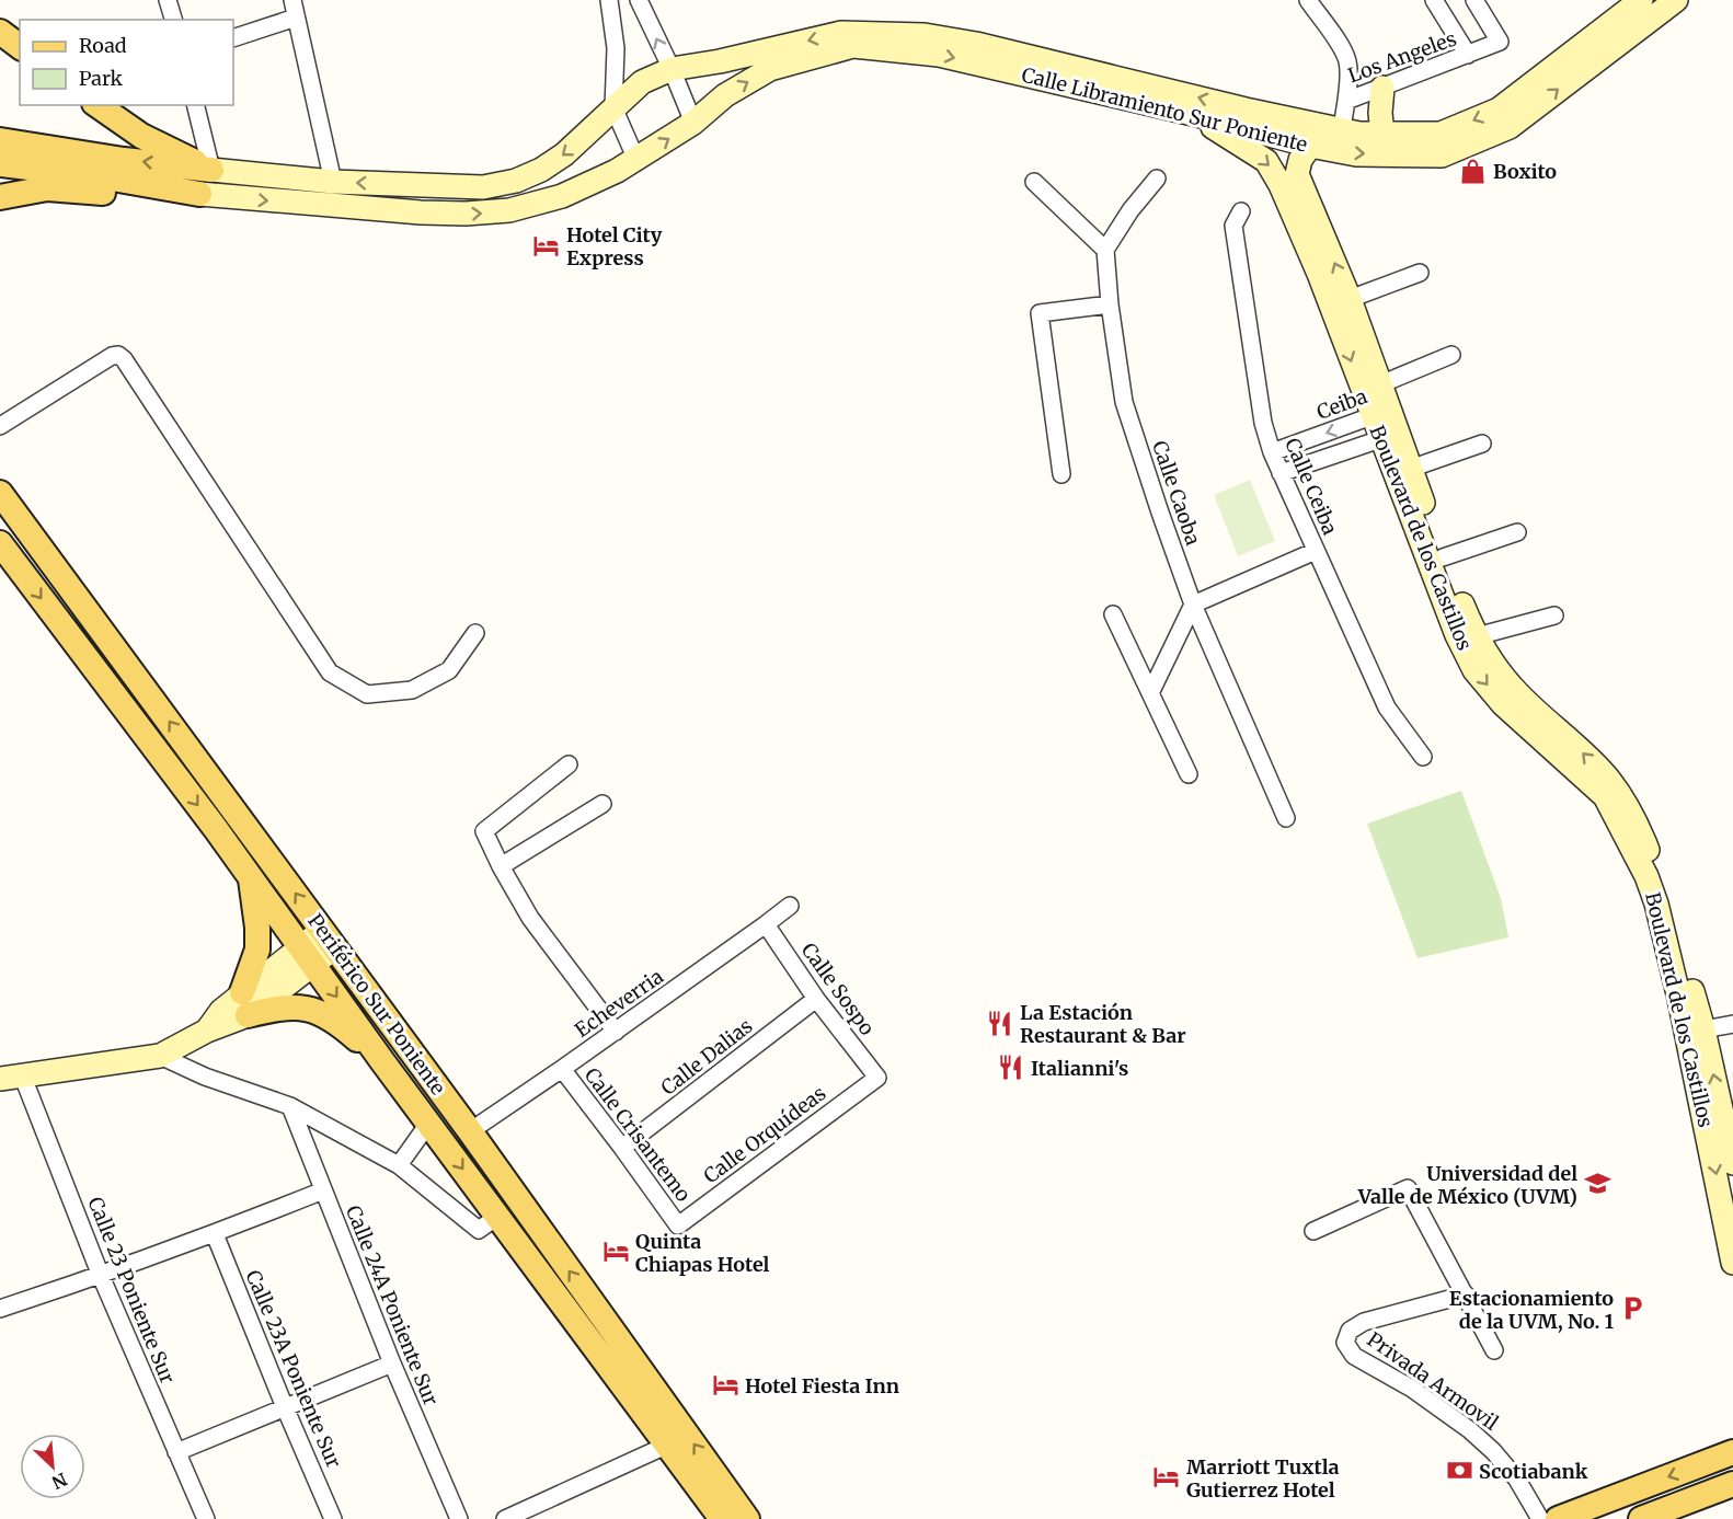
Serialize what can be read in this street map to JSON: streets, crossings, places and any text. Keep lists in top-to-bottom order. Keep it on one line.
{"streets":{"main road":["Calle Libramiento Sur Poniente","Boulevard de los Castillos","Periférico Sur Poniente"],"street":["Los Angeles","Ceiba","Calle Ceiba","Calle Caoba","Calle Sospo","Echeverria","Calle Dalias","Calle Crisantemo","Calle Orquídeas","Calle 23 Poniente Sur","Calle 24A Poniente Sur","Calle 23A Poniente Sur","Privada Armovil"]},"crossings":[["Calle Libramiento Sur Poniente","Boulevard de los Castillos"],["Ceiba","Calle Ceiba"],["Ceiba","Boulevard de los Castillos"],["Calle Sospo","Echeverria"],["Calle Sospo","Calle Dalias"],["Calle Sospo","Calle Orquídeas"],["Echeverria","Periférico Sur Poniente"],["Echeverria","Calle Crisantemo"],["Calle Dalias","Calle Crisantemo"],["Calle Crisantemo","Calle Orquídeas"]],"places":{"shop":["Boxito"],"hotel":["Hotel City Express","Quinta Chiapas Hotel","Hotel Fiesta Inn","Marriott Tuxtla Gutierrez Hotel"],"restaurant":["La Estación Restaurant & Bar","Italianni's"],"school or university":["Universidad del Valle de México (UVM)"],"parking":["Estacionamiento de la UVM, No. 1"],"bank":["Scotiabank"]},"legend":["Road","Park"],"north":"bottom right"}
